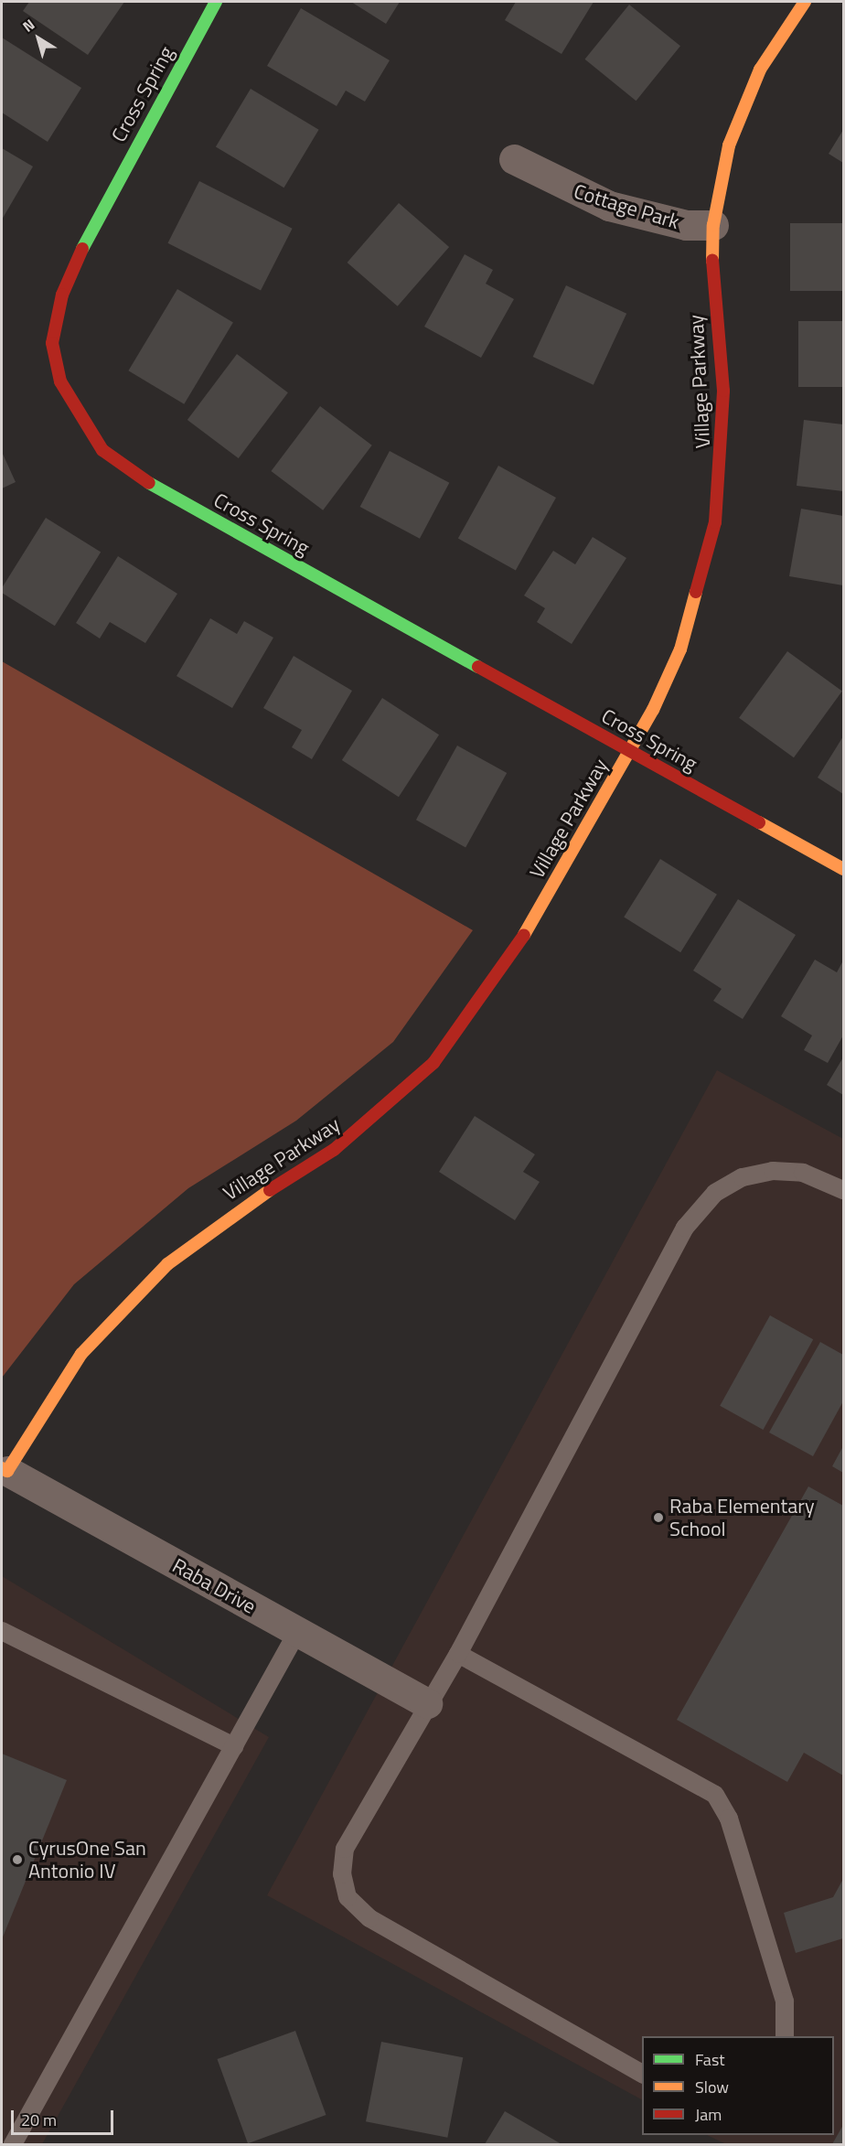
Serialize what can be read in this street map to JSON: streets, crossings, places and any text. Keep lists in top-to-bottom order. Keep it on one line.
{"streets":{"street":["Cross Spring","Cottage Park","Village Parkway","Raba Drive"]},"crossings":[["Cross Spring","Village Parkway"],["Cottage Park","Village Parkway"],["Village Parkway","Raba Drive"]],"places":["Raba Elementary School","CyrusOne San Antonio IV"],"legend":["Fast","Slow","Jam"],"scale_bar":"20 m","north":"top left"}
